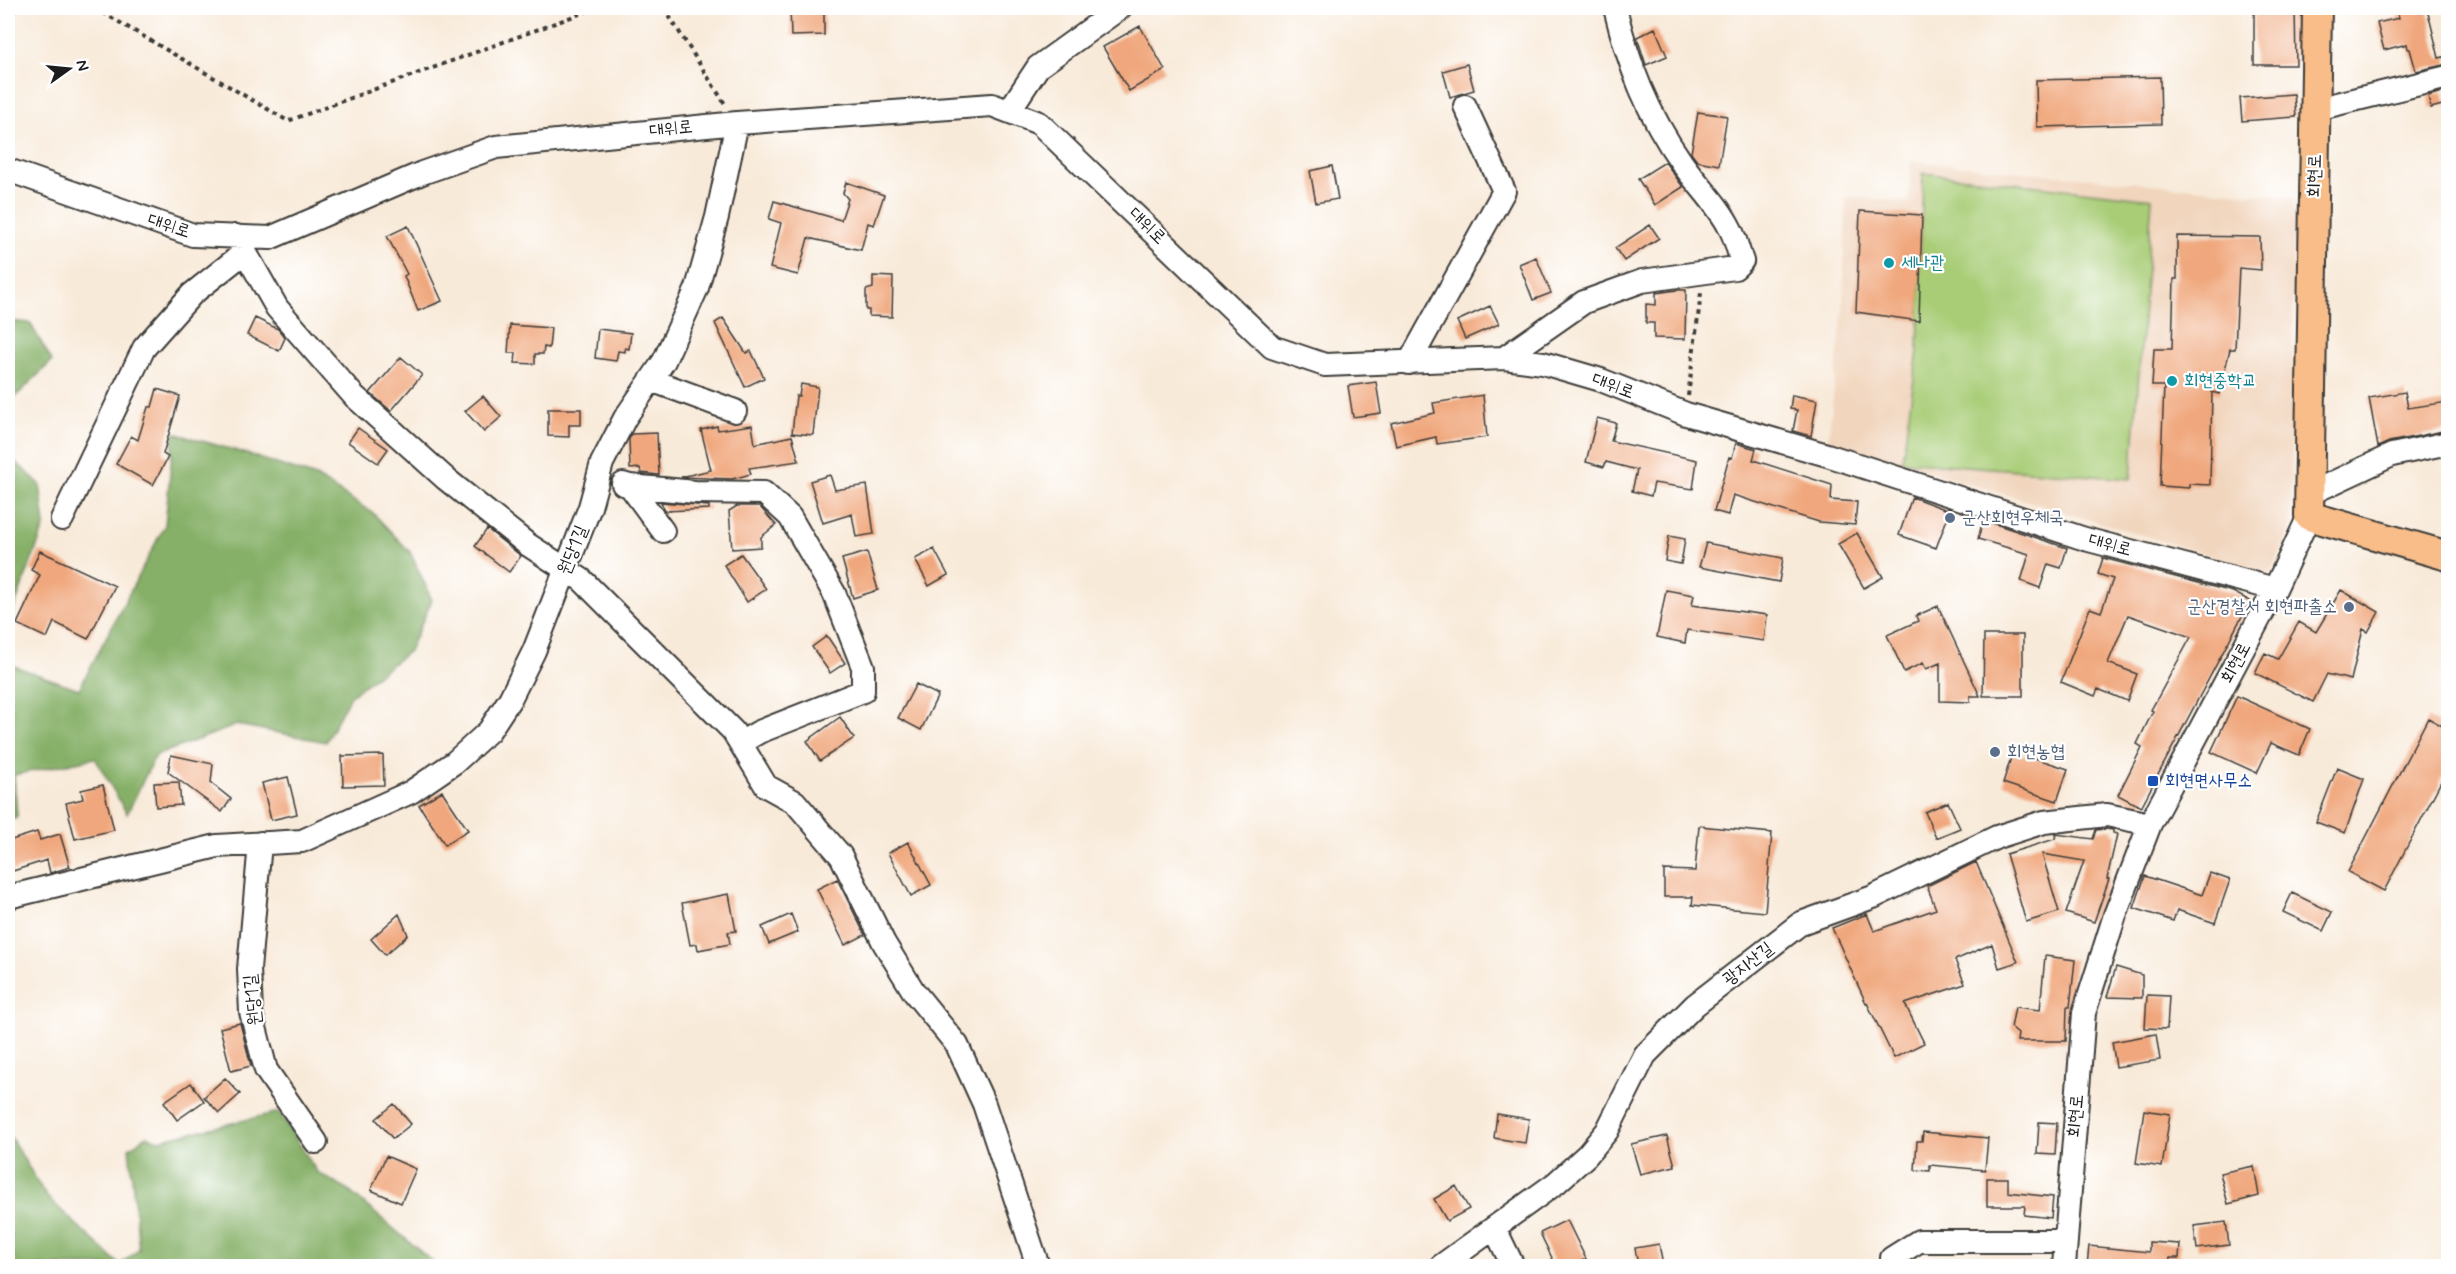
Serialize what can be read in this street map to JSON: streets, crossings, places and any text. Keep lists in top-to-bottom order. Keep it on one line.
{"streets":{"main road":["회현로"],"street":["대위로","원당1길","광지산길"]},"crossings":[["대위로","회현로"],["대위로","원당1길"],["회현로","광지산길"]],"places":{"other":["세나관","회현중학교","군산회현우체국","군산경찰서 회현파출소","회현농협"],"transit":["회현면사무소"]},"north":"right"}
